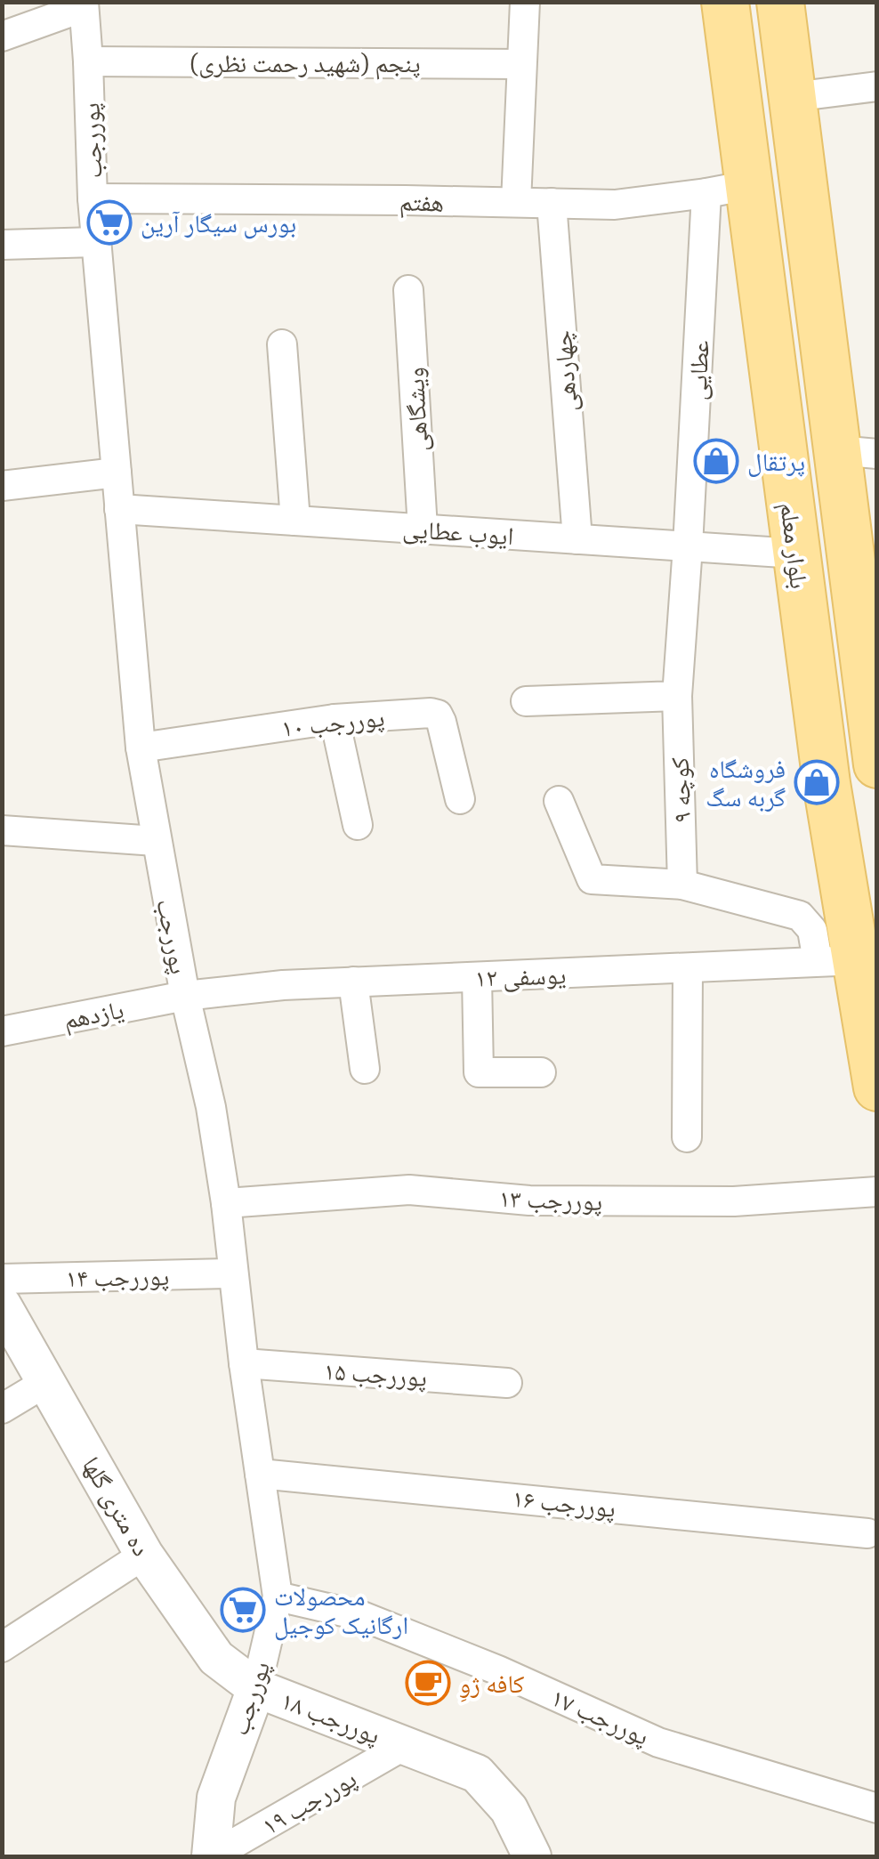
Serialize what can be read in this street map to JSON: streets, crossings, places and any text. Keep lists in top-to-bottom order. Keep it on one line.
{"streets":{"main road":["بلوار معلم"],"street":["پنجم (شهید رحمت نظری)","پوررجب","هفتم","عطایی","چهاردهی","ویشگاهی","ایوب عطایی","پوررجب ۱۰","کوچه ۹","یوسفی ۱۲","یازدهم","پوررجب ۱۳","پوررجب ۱۴","پوررجب ۱۵","پوررجب ۱۶","ده متری گلها","پوررجب ۱۷","پوررجب ۱۸","پوررجب ۱۹"]},"crossings":[["پنجم (شهید رحمت نظری)","پوررجب"],["پوررجب","هفتم"],["پوررجب","ایوب عطایی"],["پوررجب","پوررجب ۱۰"],["پوررجب","یوسفی ۱۲"],["پوررجب","یازدهم"],["پوررجب","پوررجب ۱۳"],["پوررجب","پوررجب ۱۴"],["پوررجب","پوررجب ۱۵"],["پوررجب","پوررجب ۱۶"],["پوررجب","ده متری گلها"],["پوررجب","پوررجب ۱۷"],["پوررجب","پوررجب ۱۸"],["پوررجب","پوررجب ۱۹"],["هفتم","عطایی"],["هفتم","چهاردهی"],["هفتم","بلوار معلم"],["عطایی","ایوب عطایی"],["عطایی","بلوار معلم"],["عطایی","کوچه ۹"],["چهاردهی","ایوب عطایی"],["ویشگاهی","ایوب عطایی"],["ایوب عطایی","بلوار معلم"],["بلوار معلم","یوسفی ۱۲"],["یوسفی ۱۲","یازدهم"],["ده متری گلها","پوررجب ۱۸"],["پوررجب ۱۸","پوررجب ۱۹"]],"places":{"supermarket":["بورس سیگار آرین","محصولات ارگانیک کوجیل"],"shop":["پرتقال","فروشگاه گربه سگ"],"cafe":["کافه ژوِ"]}}
